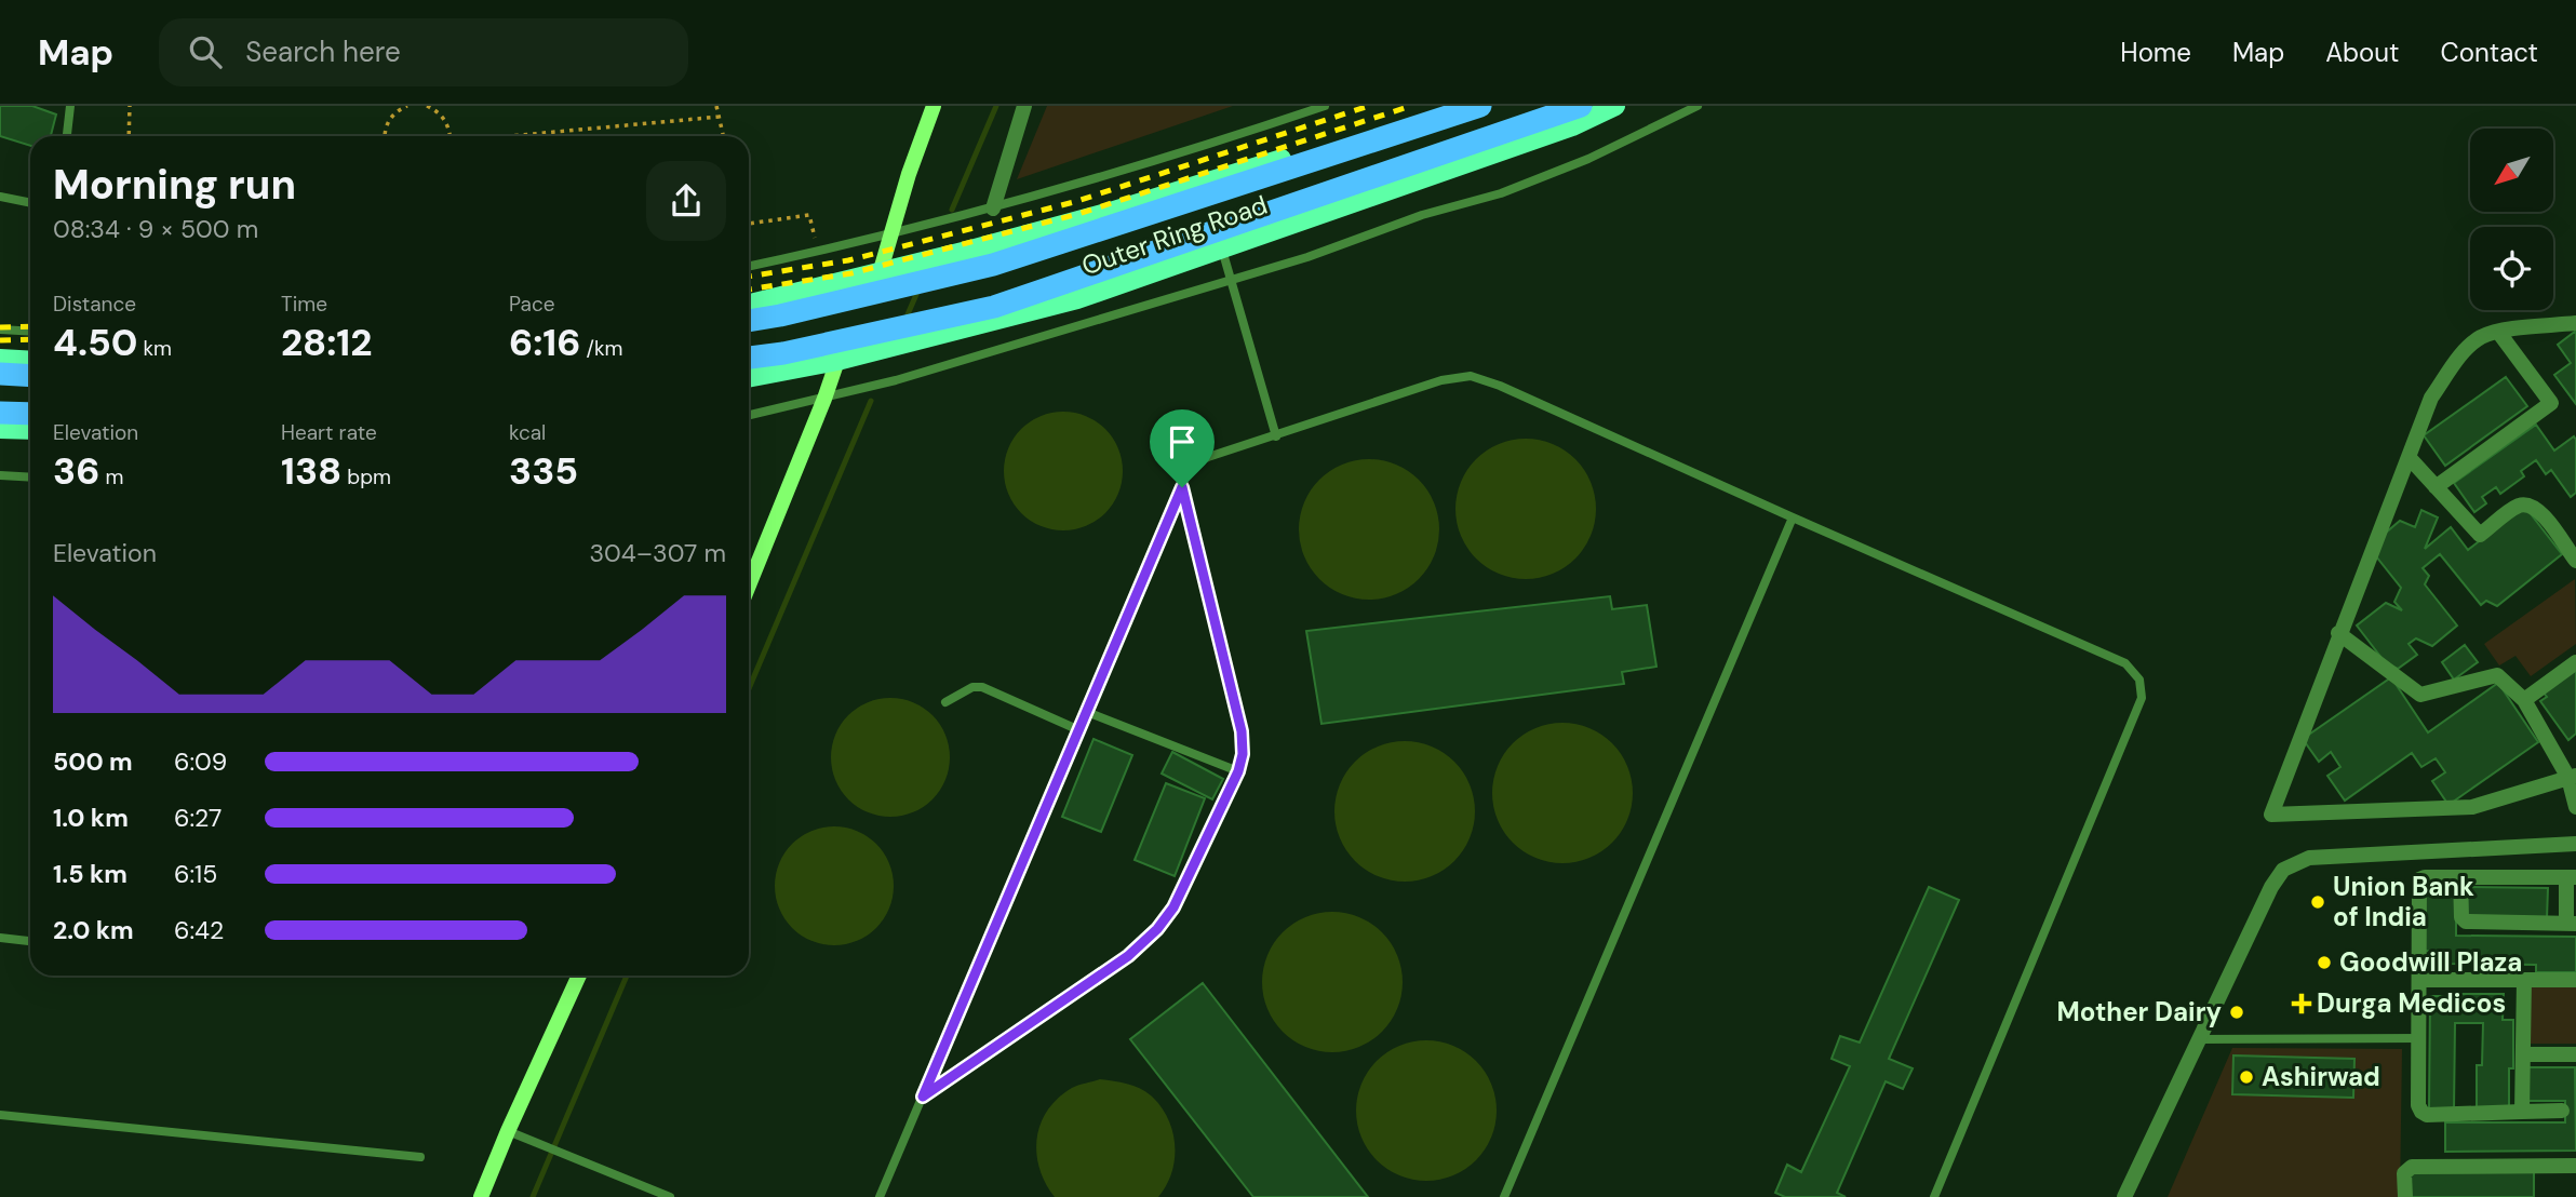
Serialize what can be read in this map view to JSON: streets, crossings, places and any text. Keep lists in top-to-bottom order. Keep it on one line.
{"streets":{"highway":["Outer Ring Road"]},"places":{"other":["Union Bank of India","Goodwill Plaza","Mother Dairy","Ashirwad"],"health":["Durga Medicos"]},"north":"bottom left","page":{"header":"Map","search":"Search here","nav":["Home","Map","About","Contact"],"heading":["Morning run","08:34 · 9 × 500 m"],"stats":[["Distance","4.50 km"],["Time","28:12"],["Pace","6:16 /km"],["Elevation","36 m"],["Heart rate","138 bpm"],["kcal","335"]],"chart":["Elevation","304–307 m"],"list":[{"name":"500 m","note":"6:09"},{"name":"1.0 km","note":"6:27"},{"name":"1.5 km","note":"6:15"},{"name":"2.0 km","note":"6:42"}]}}
